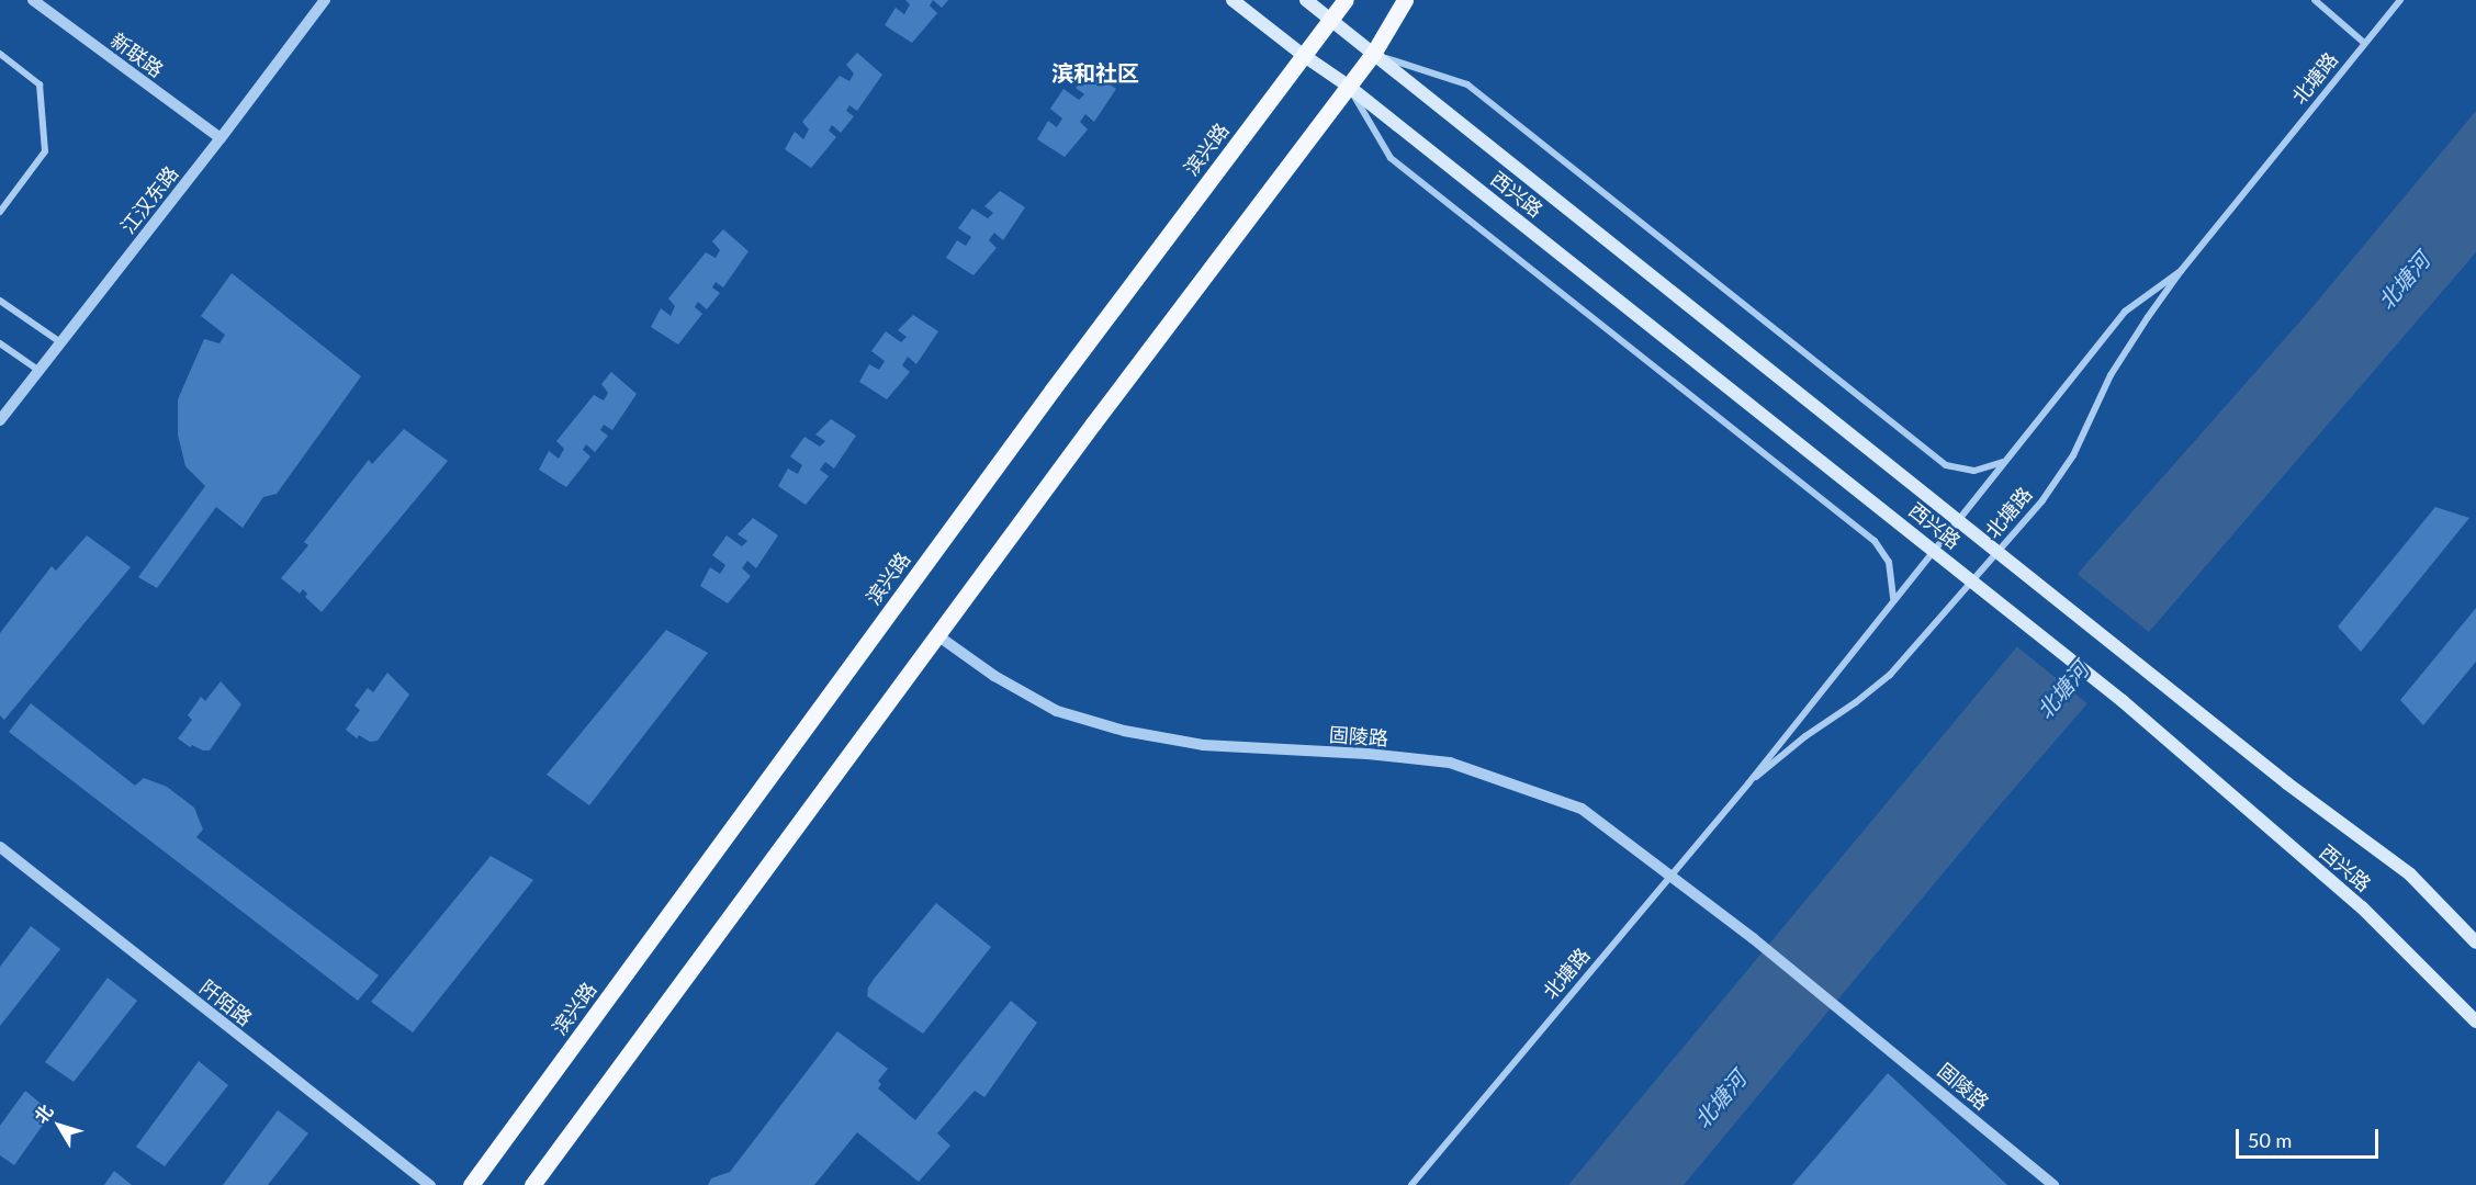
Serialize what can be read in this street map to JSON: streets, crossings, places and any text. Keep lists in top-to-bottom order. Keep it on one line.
{"streets":{"main road":["滨兴路","西兴路"],"street":["新联路","北塘路","江汉东路","固陵路","阡陌路"]},"crossings":[["新联路","江汉东路"],["北塘路","西兴路"],["北塘路","固陵路"],["滨兴路","西兴路"]],"districts":["滨和社区"],"water":["北塘河"],"scale_bar":"50 m","north":"top left"}
